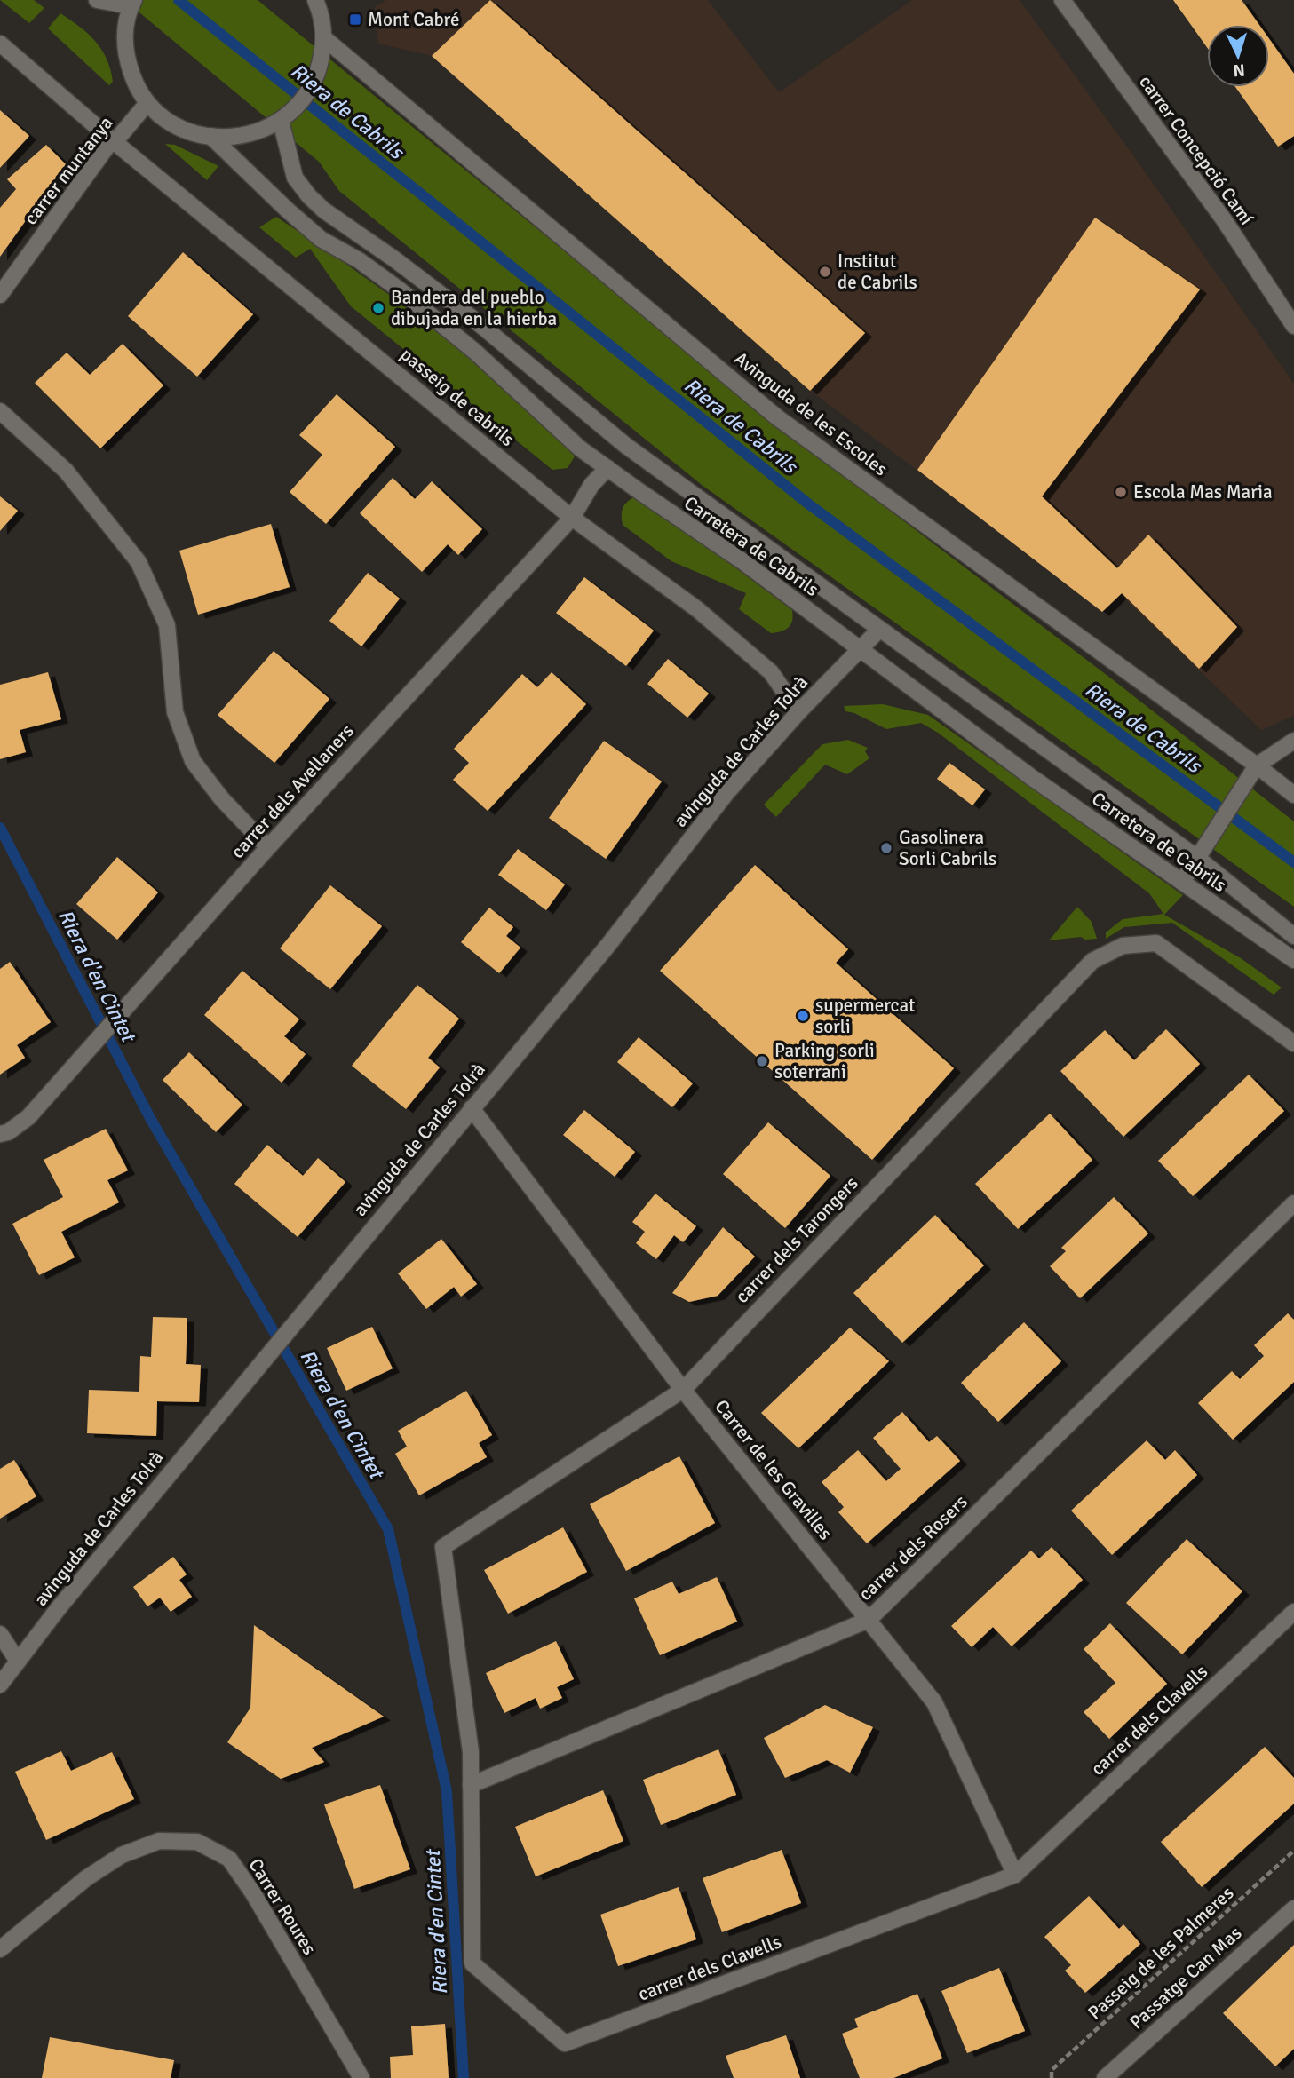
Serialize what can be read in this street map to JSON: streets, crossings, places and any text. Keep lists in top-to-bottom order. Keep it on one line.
{"streets":{"street":["carrer Concepció Camí","carrer muntanya","passeig de cabrils","Avinguda de les Escoles","Carretera de Cabrils","avinguda de Carles Tolrà","carrer dels Avellaners","carrer dels Tarongers","Carrer de les Gravilles","carrer dels Rosers","carrer dels Clavells","Carrer Roures","Passatge Can Mas"],"path":["Passeig de les Palmeres"]},"crossings":[["carrer muntanya","passeig de cabrils"],["passeig de cabrils","avinguda de Carles Tolrà"],["passeig de cabrils","carrer dels Avellaners"],["Carretera de Cabrils","avinguda de Carles Tolrà"],["Carretera de Cabrils","carrer dels Avellaners"],["avinguda de Carles Tolrà","Carrer de les Gravilles"],["carrer dels Tarongers","Carrer de les Gravilles"],["carrer dels Tarongers","carrer dels Clavells"],["Carrer de les Gravilles","carrer dels Rosers"],["Carrer de les Gravilles","carrer dels Clavells"],["carrer dels Rosers","carrer dels Clavells"]],"water":["Riera de Cabrils","Riera d'en Cintet"],"places":{"transit":["Mont Cabré"],"other":["Institut de Cabrils","Bandera del pueblo dibujada en la hierba","Escola Mas Maria","Gasolinera Sorli Cabrils","supermercat sorli","Parking sorli soterrani"]},"north":"bottom"}
